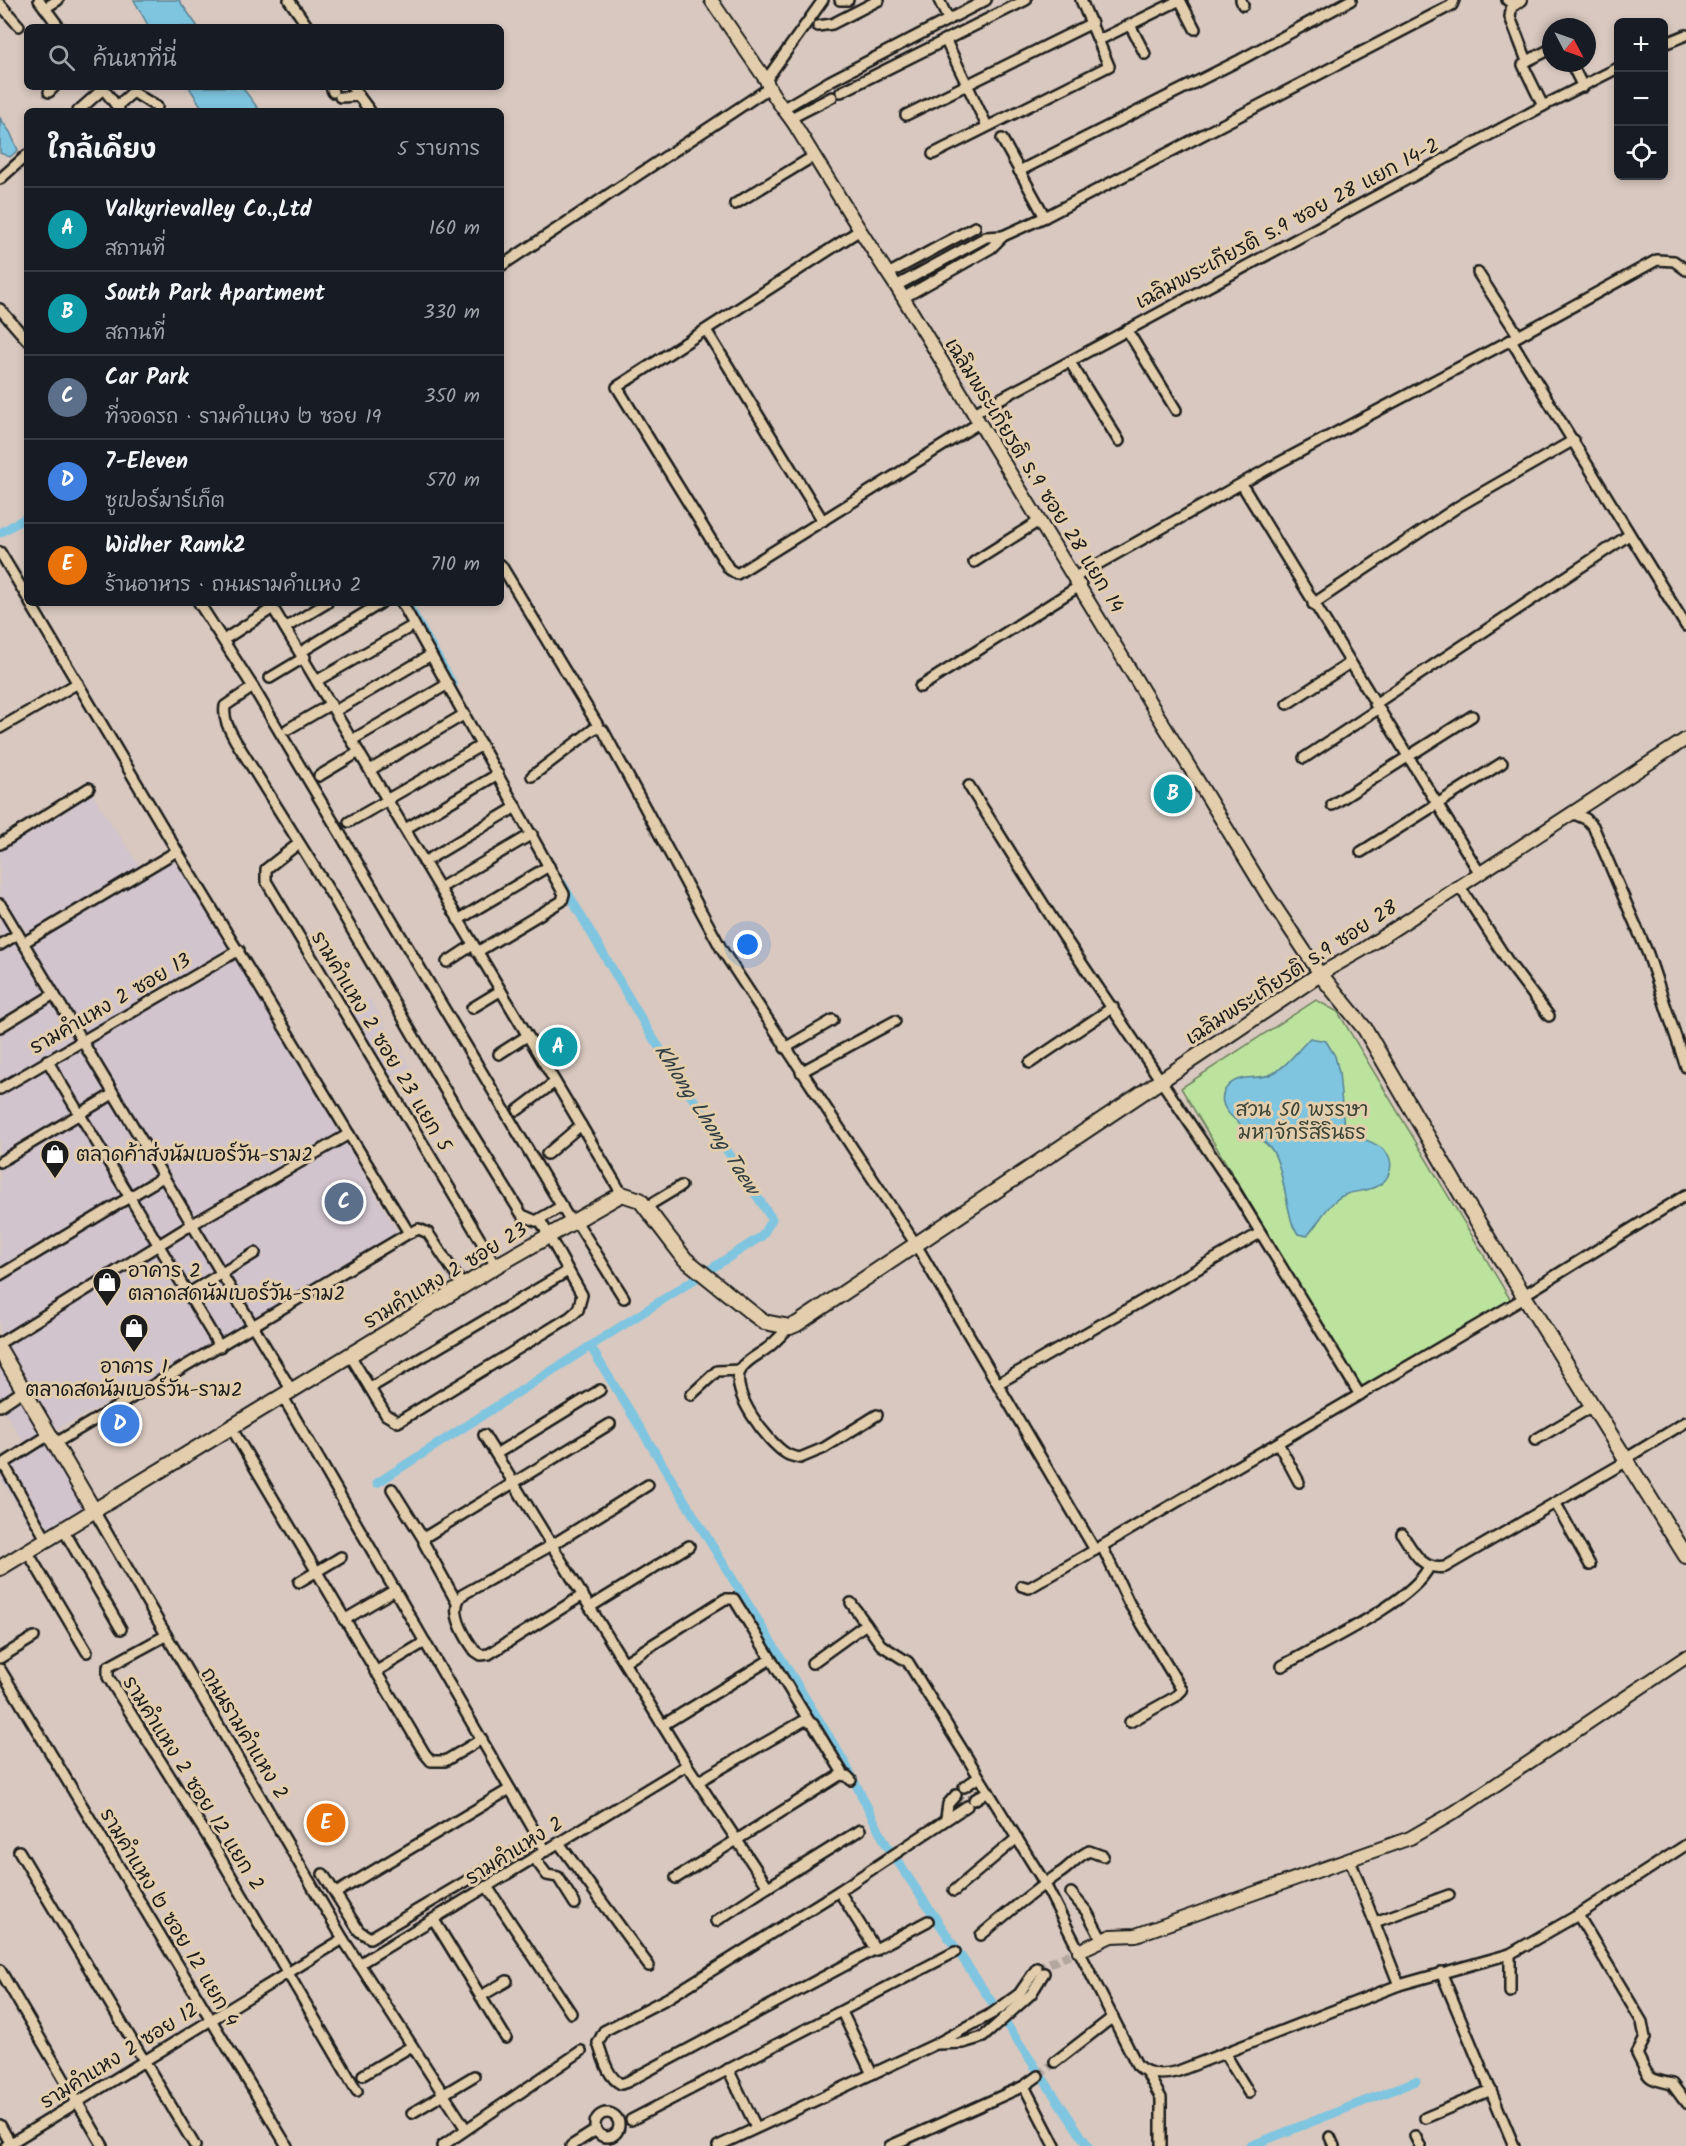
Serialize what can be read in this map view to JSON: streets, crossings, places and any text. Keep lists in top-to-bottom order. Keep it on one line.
{"streets":{"main road":["เฉลิมพระเกียรติ ร.9 ซอย 28","รามคำแหง 2 ซอย 23","ถนนรามคำแหง 2"],"street":["เฉลิมพระเกียรติ ร.9 ซอย 28 แยก 14-2","เฉลิมพระเกียรติ ร.9 ซอย 28 แยก 14","รามคำแหง 2 ซอย 13","รามคำแหง 2 ซอย 23 แยก 5","รามคำแหง 2 ซอย 12 แยก 2","รามคำแหง 2","รามคำแหง ๒ ซอย 12 แยก 4","รามคำแหง 2 ซอย 12"]},"crossings":[["เฉลิมพระเกียรติ ร.9 ซอย 28 แยก 14-2","เฉลิมพระเกียรติ ร.9 ซอย 28 แยก 14"],["เฉลิมพระเกียรติ ร.9 ซอย 28 แยก 14","เฉลิมพระเกียรติ ร.9 ซอย 28"],["รามคำแหง 2 ซอย 23 แยก 5","รามคำแหง 2 ซอย 23"],["รามคำแหง 2 ซอย 23","ถนนรามคำแหง 2"],["ถนนรามคำแหง 2","รามคำแหง 2 ซอย 12 แยก 2"],["ถนนรามคำแหง 2","รามคำแหง 2"],["ถนนรามคำแหง 2","รามคำแหง 2 ซอย 12"],["รามคำแหง 2 ซอย 12 แยก 2","รามคำแหง 2 ซอย 12"],["รามคำแหง ๒ ซอย 12 แยก 4","รามคำแหง 2 ซอย 12"]],"water":["Khlong Lhong Taew"],"parks":["สวน 50 พรรษา มหาจักรีสิรินธร"],"places":{"shop":["ตลาดค้าส่งนัมเบอร์วัน-ราม2","อาคาร 2 ตลาดสดนัมเบอร์วัน-ราม2","อาคาร 1 ตลาดสดนัมเบอร์วัน-ราม2"]},"north":"bottom right","page":{"map_buttons":["+","−"],"search":"ค้นหาที่นี่","heading":["ใกล้เคียง","5 รายการ"],"list":[{"mark":"A","name":"Valkyrievalley Co.,Ltd","note":"สถานที่","value":"160 m"},{"mark":"B","name":"South Park Apartment","note":"สถานที่","value":"330 m"},{"mark":"C","name":"Car Park","note":"ที่จอดรถ · รามคำแหง ๒ ซอย 19","value":"350 m"},{"mark":"D","name":"7-Eleven","note":"ซูเปอร์มาร์เก็ต","value":"570 m"},{"mark":"E","name":"Widher Ramk2","note":"ร้านอาหาร · ถนนรามคำแหง 2","value":"710 m"}],"pins":["B","A","C","D","E"]}}
